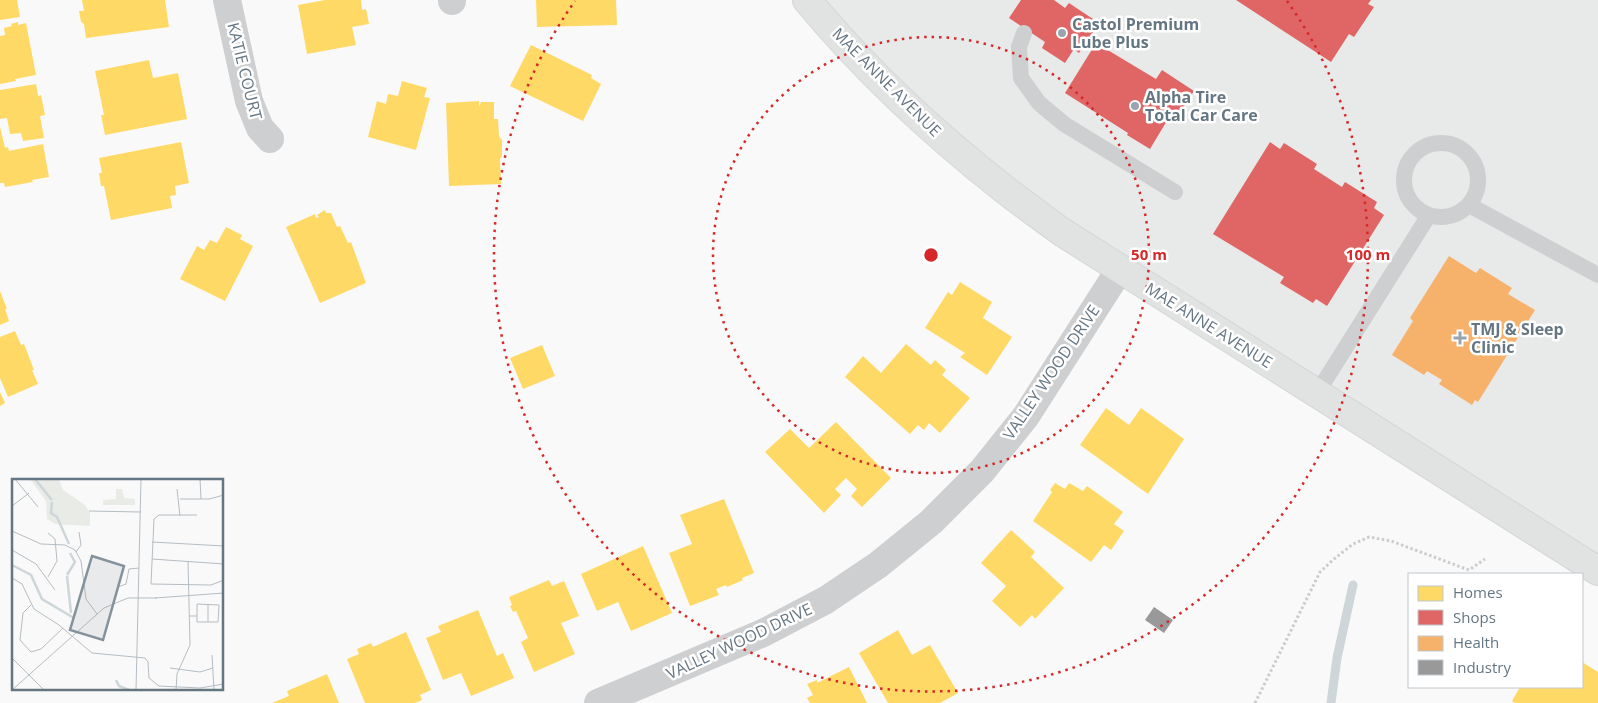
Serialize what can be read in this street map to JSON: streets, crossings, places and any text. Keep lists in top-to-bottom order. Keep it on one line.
{"streets":{"main road":["MAE ANNE AVENUE"],"street":["KATIE COURT","VALLEY WOOD DRIVE"]},"crossings":[["MAE ANNE AVENUE","VALLEY WOOD DRIVE"]],"places":{"other":["Castol Premium Lube Plus","Alpha Tire Total Car Care"],"health":["TMJ & Sleep Clinic"]},"legend":["Homes","Shops","Health","Industry"],"rings":["50 m","100 m"]}
